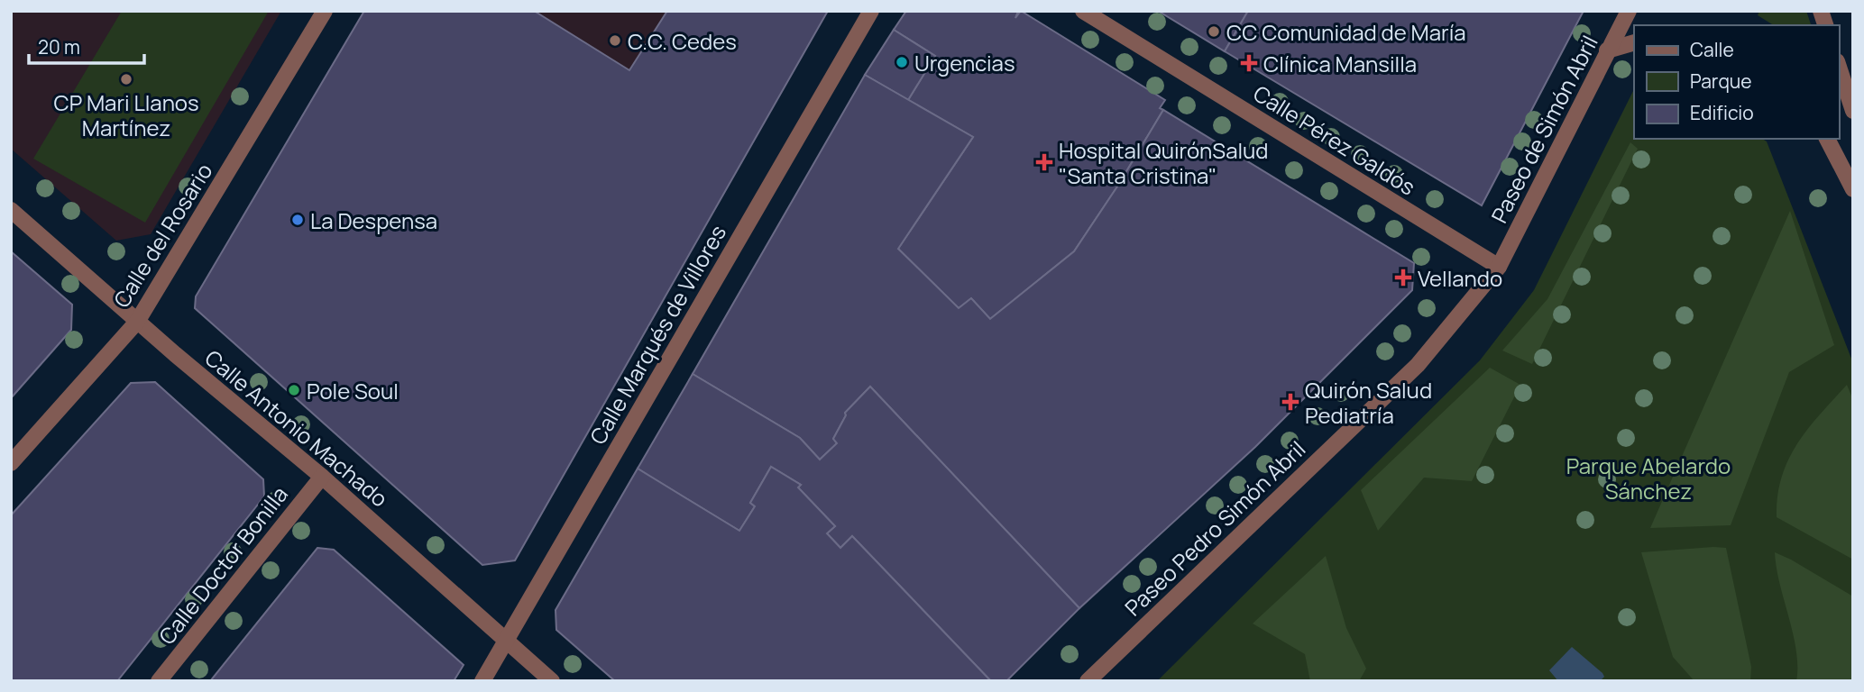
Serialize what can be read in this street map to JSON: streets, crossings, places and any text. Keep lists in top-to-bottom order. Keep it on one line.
{"streets":{"street":["Paseo de Simón Abril","Calle Pérez Galdós","Calle del Rosario","Calle Marqués de Villores","Calle Antonio Machado","Paseo Pedro Simón Abril","Calle Doctor Bonilla"]},"crossings":[["Paseo de Simón Abril","Calle Pérez Galdós"],["Paseo de Simón Abril","Paseo Pedro Simón Abril"],["Calle Pérez Galdós","Paseo Pedro Simón Abril"],["Calle del Rosario","Calle Antonio Machado"],["Calle Marqués de Villores","Calle Antonio Machado"],["Calle Antonio Machado","Calle Doctor Bonilla"]],"parks":["Parque Abelardo Sánchez"],"places":{"other":["CC Comunidad de María","C.C. Cedes","Urgencias","CP Mari Llanos Martínez","La Despensa","Pole Soul"],"health":["Clínica Mansilla","Hospital QuirónSalud \"Santa Cristina\"","Vellando","Quirón Salud Pediatría"]},"legend":["Calle","Parque","Edificio"],"scale_bar":"20 m"}
